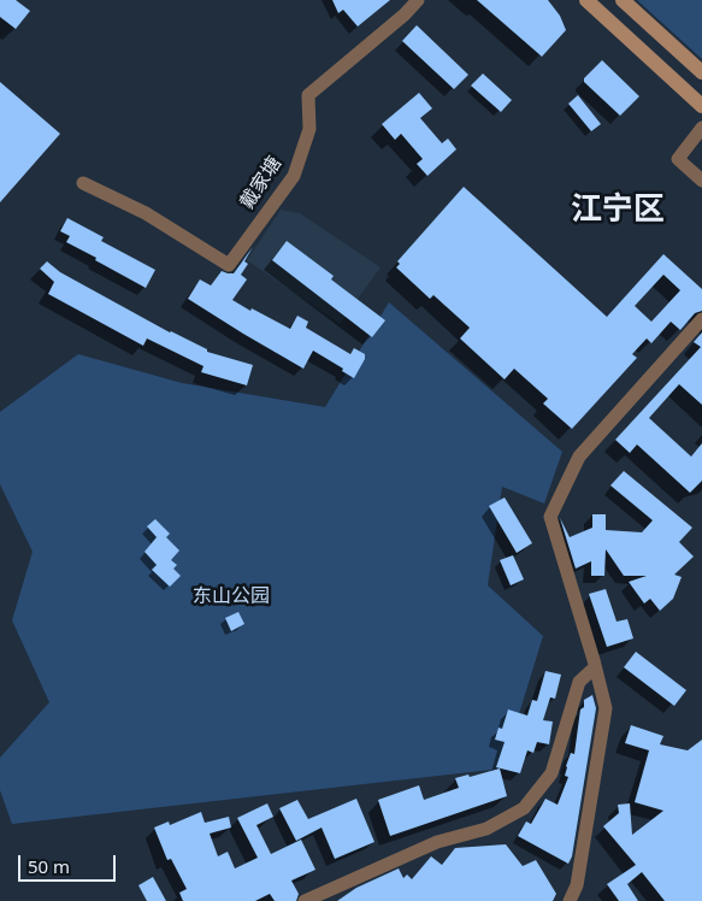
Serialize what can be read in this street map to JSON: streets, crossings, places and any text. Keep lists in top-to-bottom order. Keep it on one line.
{"streets":{"street":["戴家塘"]},"districts":["江宁区"],"parks":["东山公园"],"scale_bar":"50 m"}
